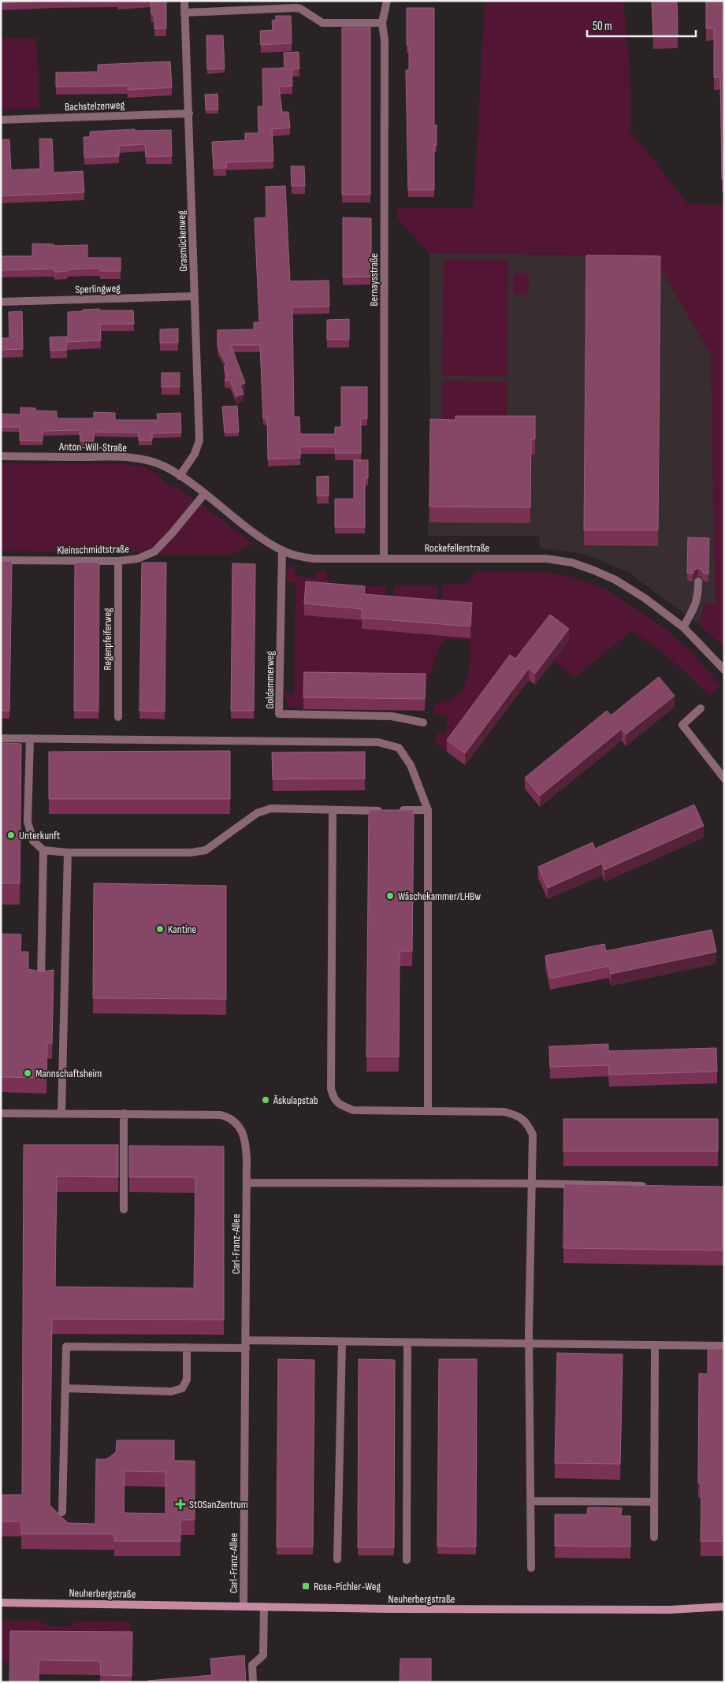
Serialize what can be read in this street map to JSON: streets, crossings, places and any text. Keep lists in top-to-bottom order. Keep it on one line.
{"streets":{"main road":["Neuherbergstraße"],"street":["Bachstelzenweg","Grasmückenweg","Bernaysstraße","Sperlingweg","Anton-Will-Straße","Rockefellerstraße","Kleinschmidtstraße","Regenpfeiferweg","Goldammerweg","Carl-Franz-Allee"]},"crossings":[["Bachstelzenweg","Grasmückenweg"],["Grasmückenweg","Sperlingweg"],["Grasmückenweg","Anton-Will-Straße"],["Grasmückenweg","Rockefellerstraße"],["Bernaysstraße","Rockefellerstraße"],["Anton-Will-Straße","Rockefellerstraße"],["Rockefellerstraße","Kleinschmidtstraße"],["Rockefellerstraße","Goldammerweg"],["Kleinschmidtstraße","Regenpfeiferweg"],["Carl-Franz-Allee","Neuherbergstraße"]],"places":{"other":["Unterkunft","Wäschekammer/LHBw","Kantine","Mannschaftsheim","Äskulapstab"],"health":["StOSanZentrum"],"transit":["Rose-Pichler-Weg"]},"scale_bar":"50 m"}
